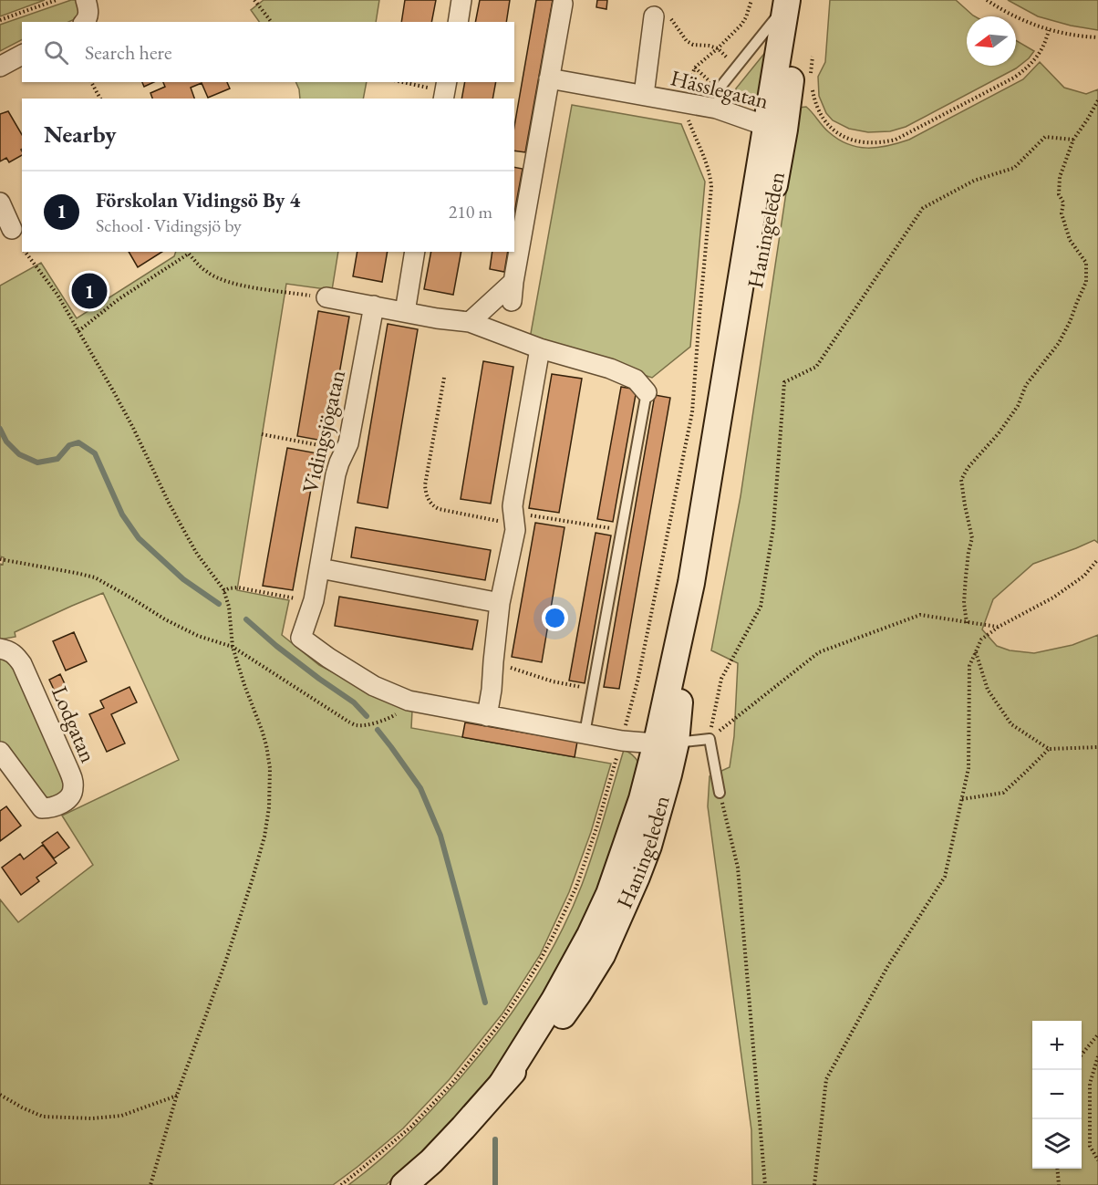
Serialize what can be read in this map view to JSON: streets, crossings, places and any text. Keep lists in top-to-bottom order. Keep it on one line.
{"streets":{"main road":["Haningeleden"],"street":["Hässlegatan","Vidingsjögatan","Lodgatan"]},"crossings":[["Hässlegatan","Haningeleden"],["Haningeleden","Vidingsjögatan"]],"north":"left","page":{"search":"Search here","heading":"Nearby","list":[{"mark":"1","name":"Förskolan Vidingsö By 4","note":"School · Vidingsjö by","value":"210 m"}],"pins":"1","map_buttons":["+","−"]}}
